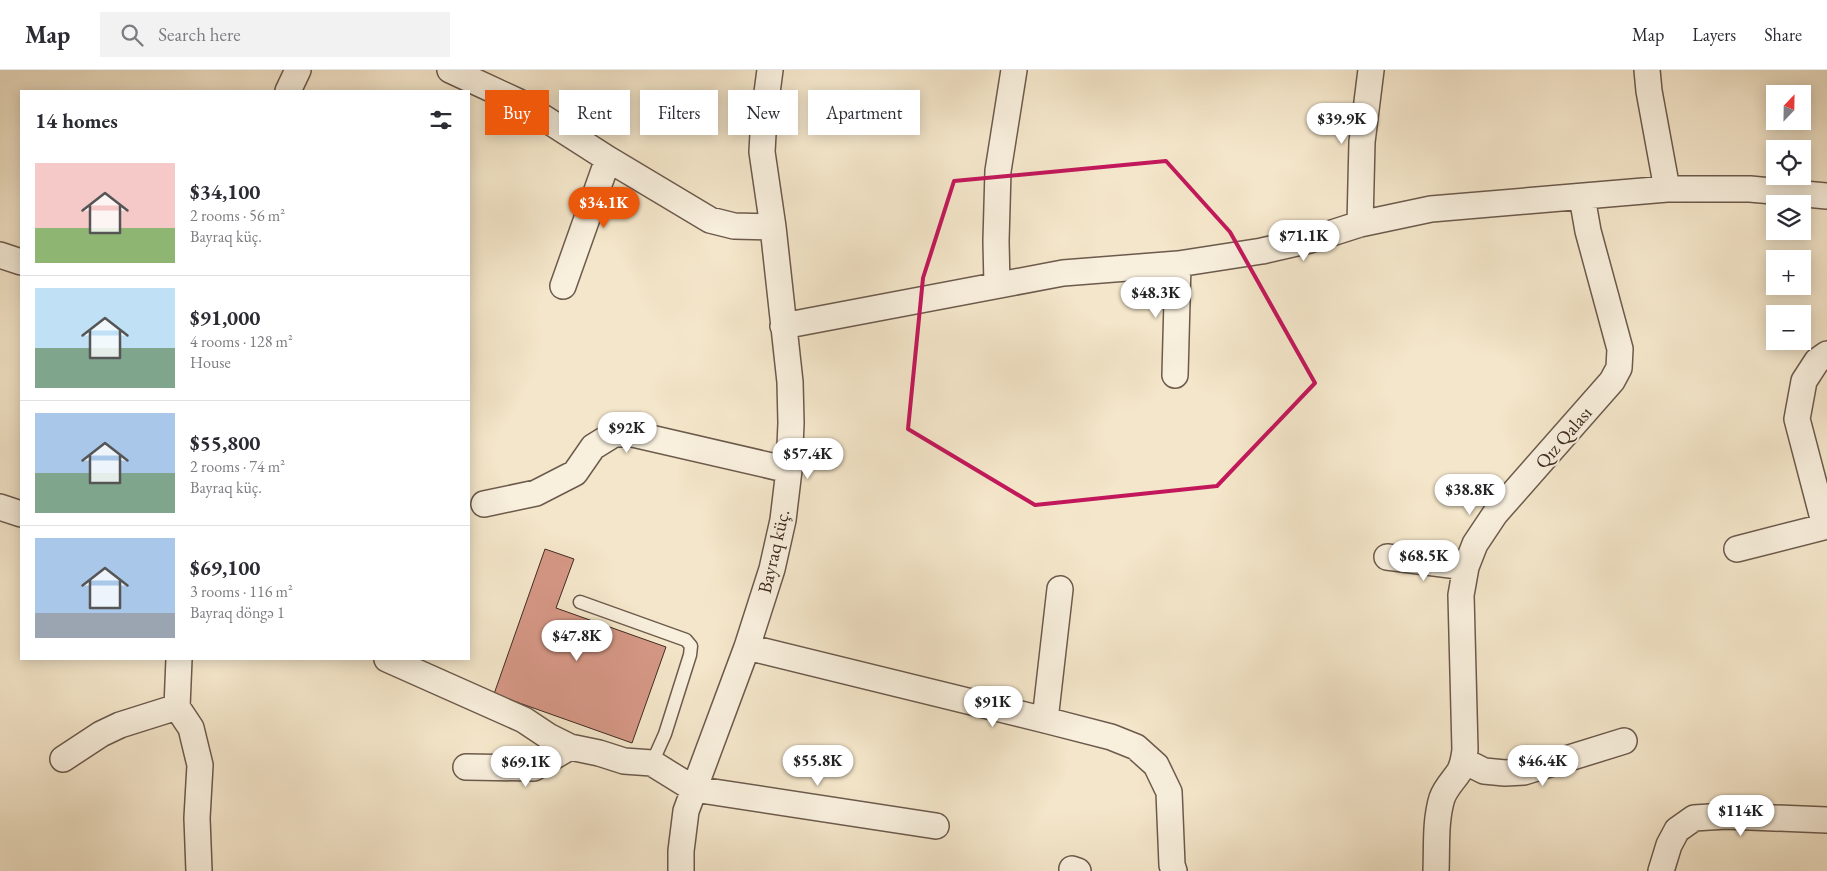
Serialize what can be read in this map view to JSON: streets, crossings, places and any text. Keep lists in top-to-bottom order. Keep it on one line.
{"streets":{"street":["Qız Qalası","Bayraq küç."]},"north":"top","page":{"header":"Map","search":"Search here","nav":["Map","Layers","Share"],"map_buttons":["+","−"],"chip":["Buy","Rent","Filters","New","Apartment"],"heading":"14 homes","price":["$39.9K","$34.1K","$71.1K","$48.3K","$92K","$57.4K","$38.8K","$68.5K","$47.8K","$91K","$55.8K","$46.4K","$69.1K","$114K"],"list":[{"name":"$34,100","note":"2 rooms · 56 m² · Bayraq küç."},{"name":"$91,000","note":"4 rooms · 128 m² · House"},{"name":"$55,800","note":"2 rooms · 74 m² · Bayraq küç."},{"name":"$69,100","note":"3 rooms · 116 m² · Bayraq döngə 1"}]}}
